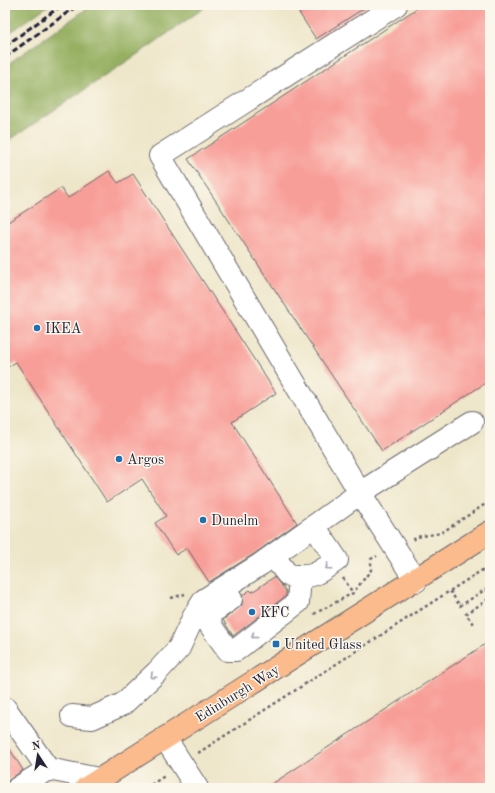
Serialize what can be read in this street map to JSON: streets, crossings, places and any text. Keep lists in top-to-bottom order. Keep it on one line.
{"streets":{"highway":["Edinburgh Way"]},"places":{"other":["IKEA","Argos","Dunelm","KFC"],"transit":["United Glass"]},"north":"top"}
